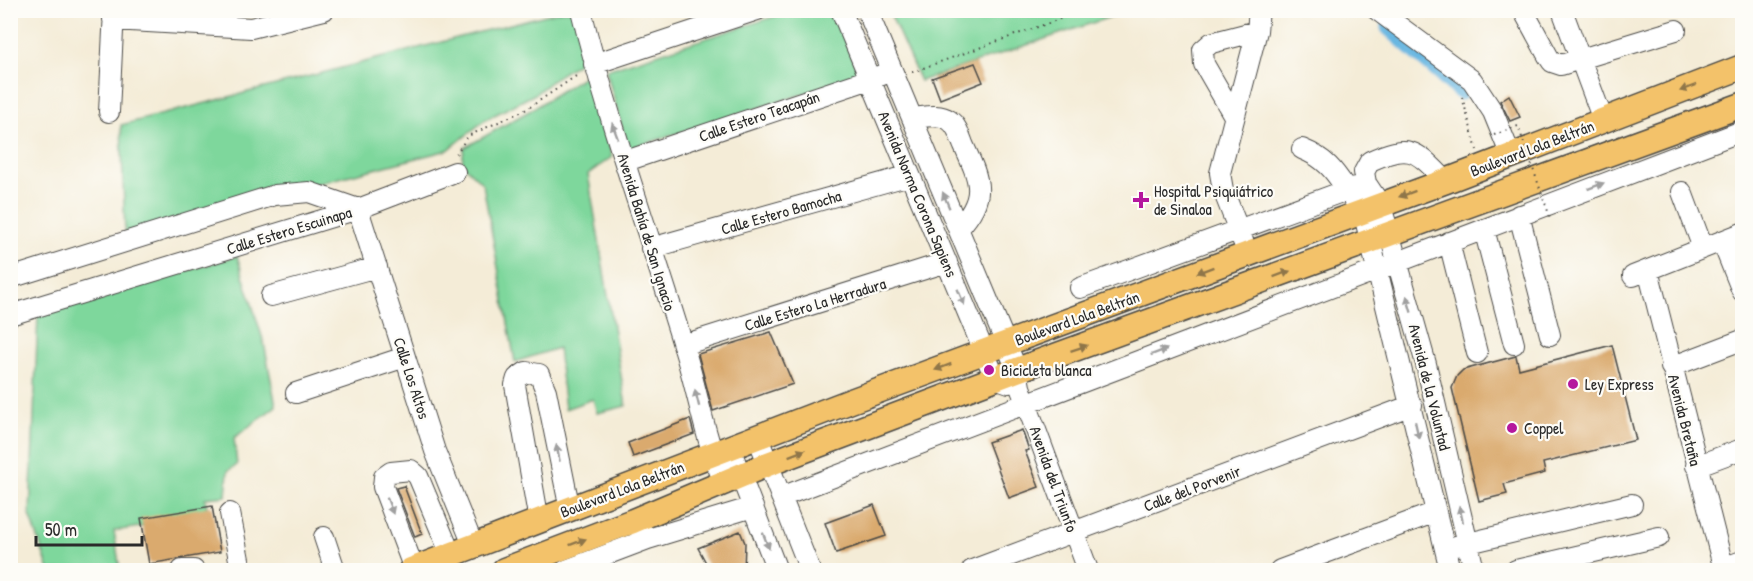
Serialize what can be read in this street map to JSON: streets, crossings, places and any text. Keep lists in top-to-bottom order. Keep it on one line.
{"streets":{"main road":["Boulevard Lola Beltrán"],"street":["Calle Estero Teacapán","Avenida Norma Corona Sapiens","Calle Estero Bamocha","Calle Estero Escuinapa","Avenida Bahía de San Ignacio","Calle Estero La Herradura","Calle Los Altos","Avenida de la Voluntad","Avenida Bretaña","Avenida del Triunfo","Calle del Porvenir"]},"crossings":[["Calle Estero Teacapán","Avenida Norma Corona Sapiens"],["Calle Estero Teacapán","Avenida Bahía de San Ignacio"],["Boulevard Lola Beltrán","Avenida Norma Corona Sapiens"],["Boulevard Lola Beltrán","Avenida Bahía de San Ignacio"],["Boulevard Lola Beltrán","Calle Los Altos"],["Boulevard Lola Beltrán","Avenida de la Voluntad"],["Boulevard Lola Beltrán","Avenida del Triunfo"],["Avenida Norma Corona Sapiens","Calle Estero Bamocha"],["Avenida Norma Corona Sapiens","Calle Estero La Herradura"],["Avenida Norma Corona Sapiens","Avenida del Triunfo"],["Calle Estero Bamocha","Avenida Bahía de San Ignacio"],["Calle Estero Escuinapa","Calle Los Altos"],["Avenida Bahía de San Ignacio","Calle Estero La Herradura"],["Avenida de la Voluntad","Calle del Porvenir"],["Avenida del Triunfo","Calle del Porvenir"]],"places":{"health":["Hospital Psiquiátrico de Sinaloa"],"other":["Bicicleta blanca","Ley Express","Coppel"]},"scale_bar":"50 m"}
